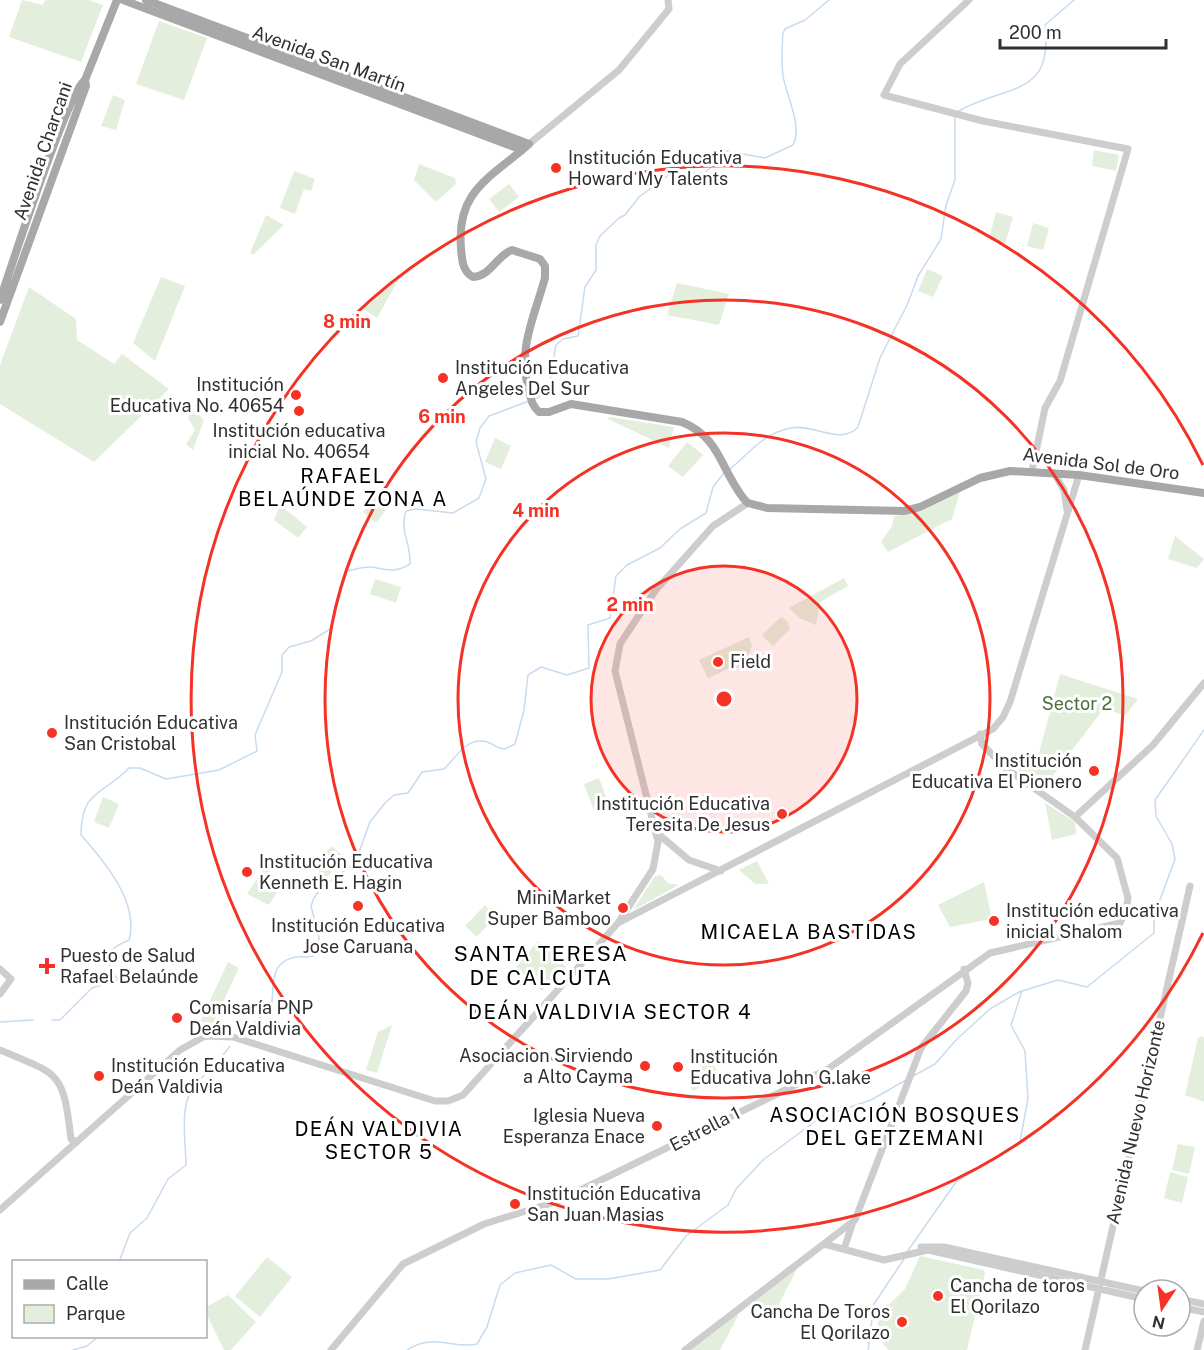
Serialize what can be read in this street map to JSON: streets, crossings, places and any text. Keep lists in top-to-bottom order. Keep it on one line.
{"streets":{"main road":["Avenida San Martín","Avenida Charcani","Avenida Sol de Oro"],"street":["Avenida Nuevo Horizonte","Estrella 1"]},"districts":["RAFAEL BELAÚNDE ZONA A","MICAELA BASTIDAS","SANTA TERESA DE CALCUTA","DEÁN VALDIVIA SECTOR 4","ASOCIACIÓN BOSQUES DEL GETZEMANI","DEÁN VALDIVIA SECTOR 5"],"parks":["Sector 2"],"places":{"other":["Institución Educativa Howard My Talents","Institución Educativa Angeles Del Sur","Institución Educativa No. 40654","Institución educativa inicial No. 40654","Field","Institución Educativa San Cristobal","Institución Educativa El Pionero","Institución Educativa Teresita De Jesus","Institución Educativa Kenneth E. Hagin","Institución Educativa Jose Caruana","MiniMarket Super Bamboo","Institución educativa inicial Shalom","Comisaría PNP Deán Valdivia","Asociacion Sirviendo a Alto Cayma","Institución Educativa John G.lake","Institución Educativa Deán Valdivia","Iglesia Nueva Esperanza Enace","Institución Educativa San Juan Masias","Cancha de toros El Qorilazo","Cancha De Toros El Qorilazo"],"health":["Puesto de Salud Rafael Belaúnde"]},"legend":["Calle","Parque"],"scale_bar":"200 m","north":"bottom","rings":["8 min","6 min","4 min","2 min"]}
